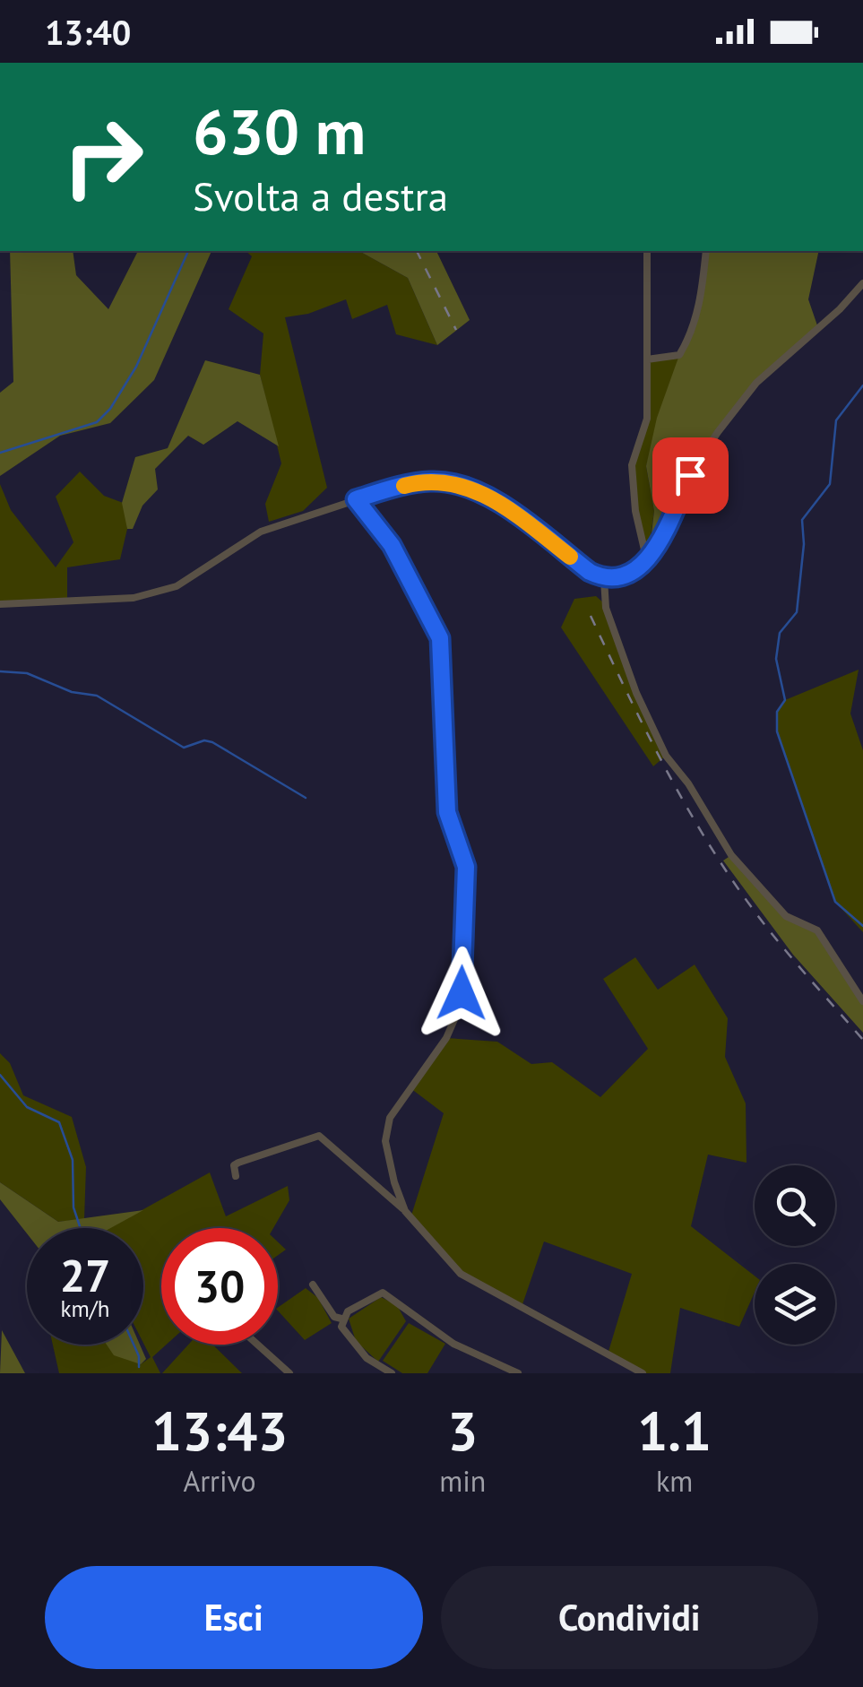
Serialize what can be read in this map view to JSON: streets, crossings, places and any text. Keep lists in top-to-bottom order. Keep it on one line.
{"page":{"status":"13:40","turn":["630 m","Svolta a destra"],"speed":"27 km/h","limit":"30","eta":["13:43","Arrivo","3","min","1.1","km"],"buttons":["Esci","Condividi"]}}
